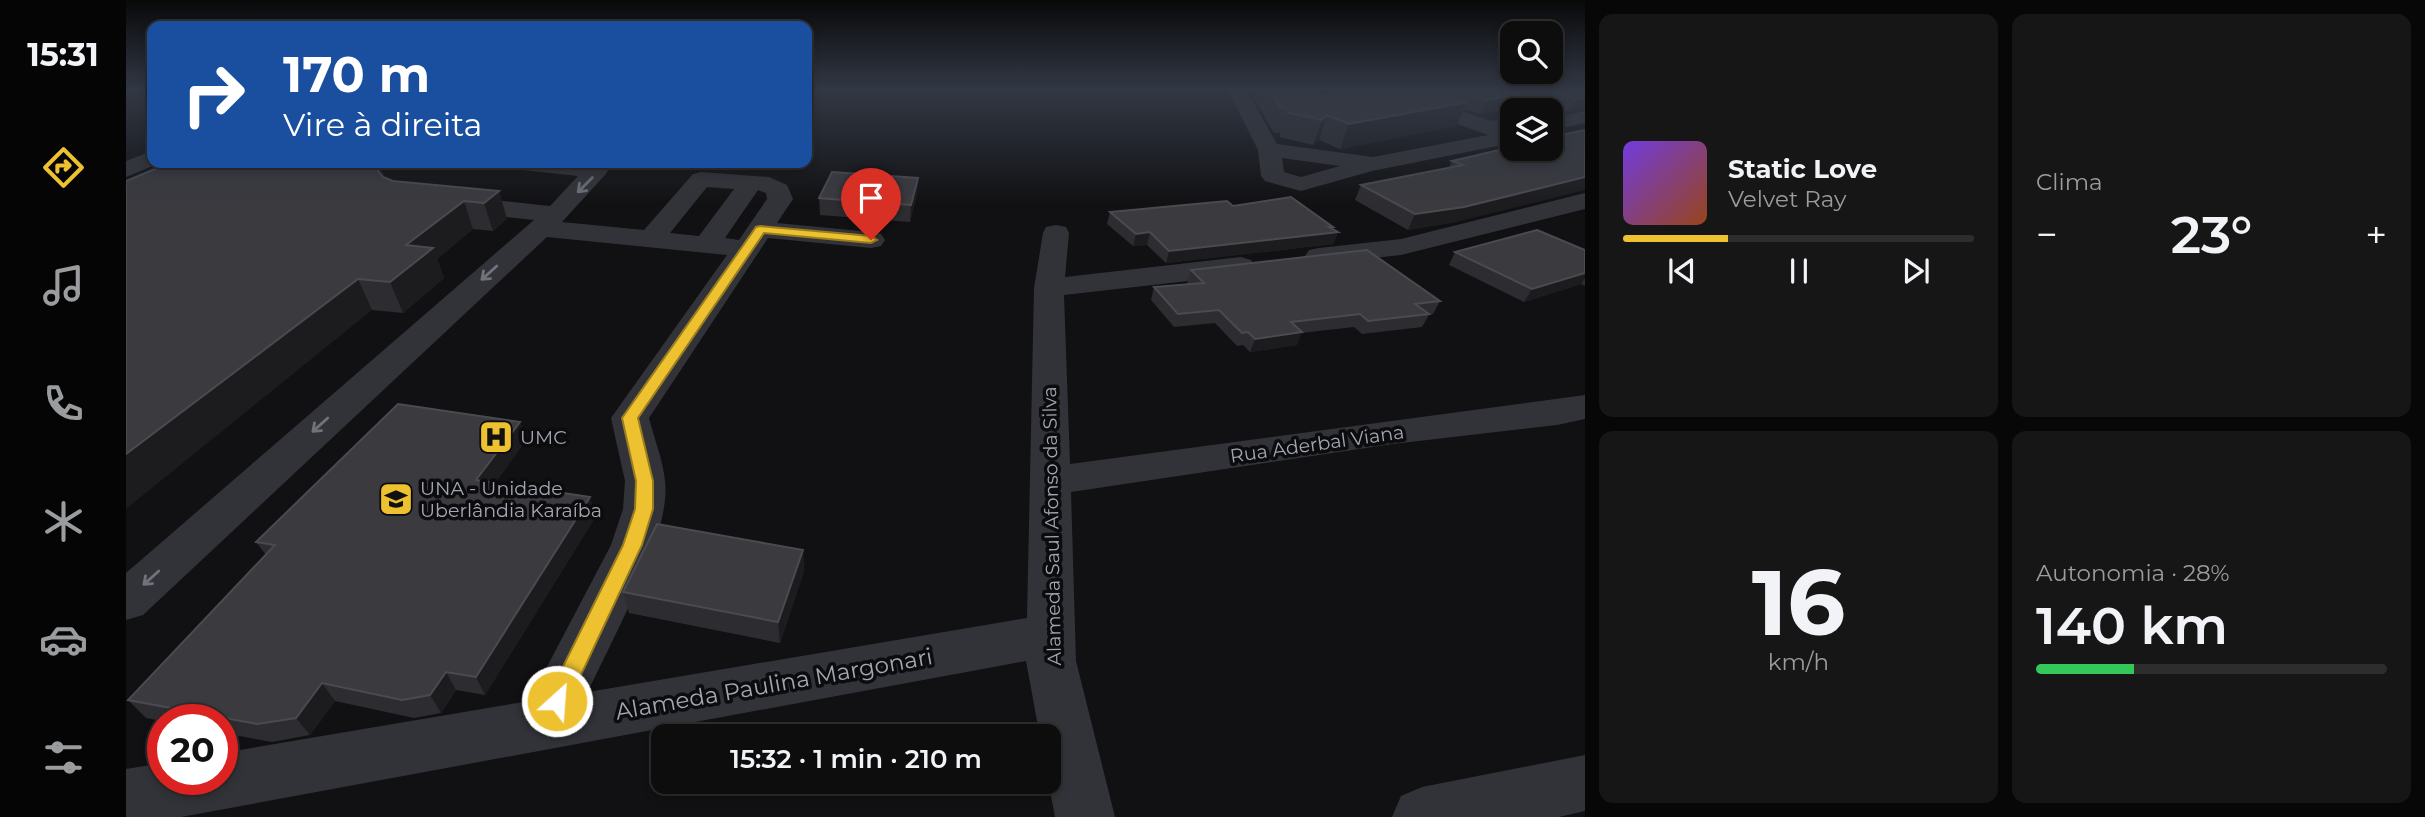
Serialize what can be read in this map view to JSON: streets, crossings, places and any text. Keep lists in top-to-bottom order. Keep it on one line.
{"streets":{"street":["Rua Aderbal Viana","Alameda Saul Afonso da Silva","Alameda Paulina Margonari"]},"crossings":[["Rua Aderbal Viana","Alameda Saul Afonso da Silva"],["Alameda Saul Afonso da Silva","Alameda Paulina Margonari"]],"places":{"hospital":["UMC"],"school or university":["UNA - Unidade Uberlândia Karaíba"]},"page":{"tabs":"15:31","tile":["Clima",["16","km/h"],["Autonomia · 28%","140 km"]],"turn":["170 m","Vire à direita"],"song":["Static Love","Velvet Ray"],"heat":["−","23°","+"],"limit":"20","trip":"15:32 · 1 min · 210 m"}}
